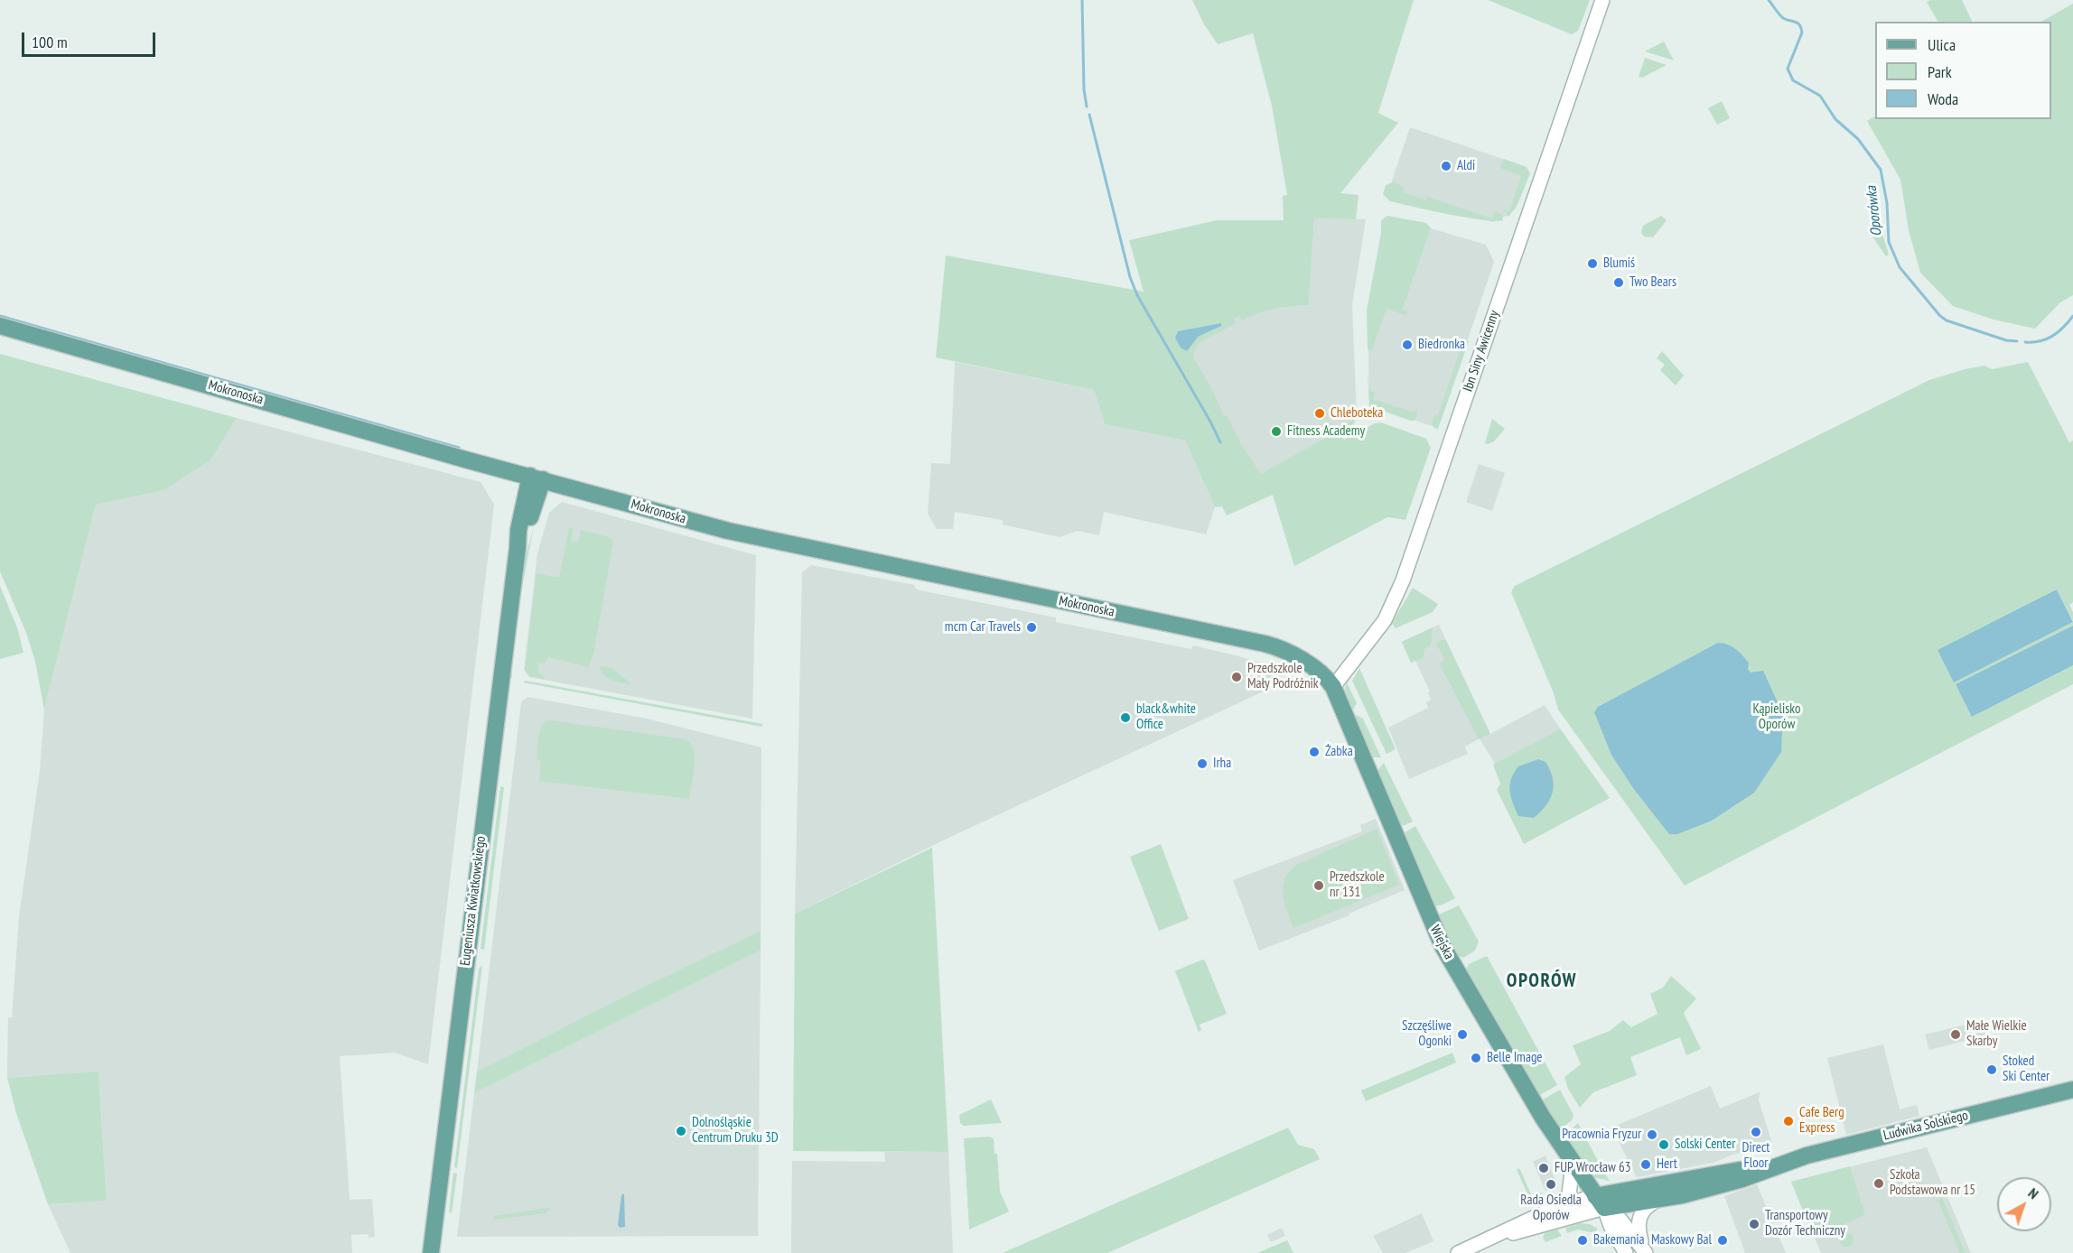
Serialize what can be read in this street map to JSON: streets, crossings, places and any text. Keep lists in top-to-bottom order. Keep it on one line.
{"streets":{"main road":["Mokronoska","Eugeniusza Kwiatkowskiego","Wiejska","Ludwika Solskiego"],"street":["Ibn Siny Awicenny"]},"crossings":[["Ibn Siny Awicenny","Wiejska"],["Mokronoska","Eugeniusza Kwiatkowskiego"],["Mokronoska","Wiejska"],["Wiejska","Ludwika Solskiego"]],"districts":["OPORÓW"],"water":["Oporówka"],"parks":["Kąpielisko Oporów"],"places":["Aldi","Blumiś","Two Bears","Biedronka","Chleboteka","Fitness Academy","mcm Car Travels","Przedszkole Mały Podróżnik","black&white Office","Żabka","Irha","Przedszkole nr 131","Szczęśliwe Ogonki","Małe Wielkie Skarby","Belle Image","Stoked Ski Center","Cafe Berg Express","Dolnośląskie Centrum Druku 3D","Direct Floor","Pracownia Fryzur","Solski Center","Hert","FUP Wrocław 63","Szkoła Podstawowa nr 15","Rada Osiedla Oporów","Transportowy Dozór Techniczny","Bakemania","Maskowy Bal"],"legend":["Ulica","Park","Woda"],"scale_bar":"100 m","north":"top right"}
